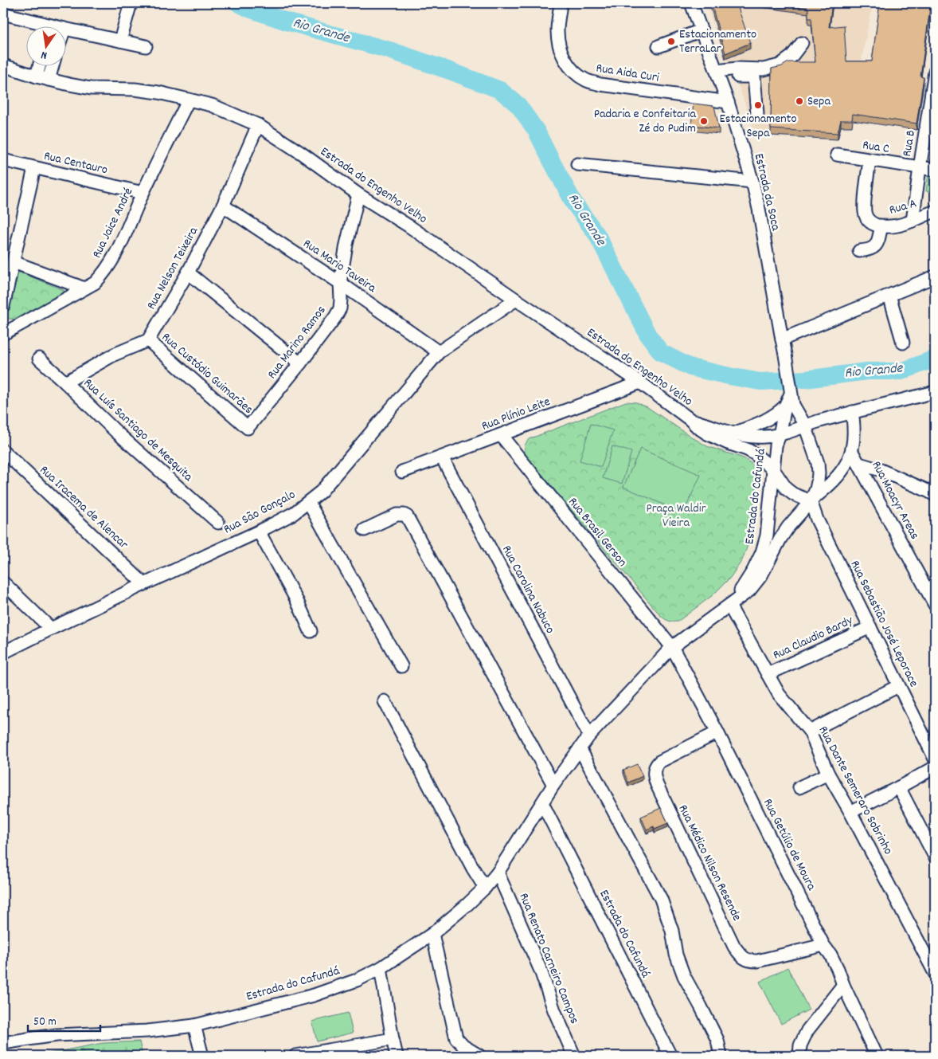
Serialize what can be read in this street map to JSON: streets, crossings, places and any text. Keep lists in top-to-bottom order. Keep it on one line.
{"streets":{"street":["Rua Aida Curi","Rua B","Rua C","Rua Centauro","Estrada do Engenho Velho","Estrada da Soca","Rua A","Rua Jaice André","Rua Mario Taveira","Rua Nelson Teixeira","Rua Marino Ramos","Rua Custódio Guimarães","Rua Plínio Leite","Rua Luís Santiago de Mesquita","Estrada do Cafundá","Rua Moacyr Areas","Rua Iracema de Alencar","Rua São Gonçalo","Rua Brasil Gerson","Rua Carolina Nabuco","Rua Sebastião José Leporace","Rua Claudio Bardy","Rua Dante Semeraro Sobrinho","Rua Getúlio de Moura","Rua Médico Nilson Resende","Rua Renato Carneiro Campos"]},"crossings":[["Rua Aida Curi","Estrada da Soca"],["Rua B","Rua C"],["Rua B","Rua A"],["Rua C","Rua A"],["Rua Centauro","Rua Jaice André"],["Estrada do Engenho Velho","Estrada da Soca"],["Estrada do Engenho Velho","Rua Jaice André"],["Estrada do Engenho Velho","Rua Nelson Teixeira"],["Estrada do Engenho Velho","Rua Marino Ramos"],["Estrada do Engenho Velho","Rua Plínio Leite"],["Estrada do Engenho Velho","Estrada do Cafundá"],["Estrada do Engenho Velho","Rua São Gonçalo"],["Estrada do Engenho Velho","Rua Sebastião José Leporace"],["Estrada da Soca","Estrada do Cafundá"],["Rua Mario Taveira","Rua Nelson Teixeira"],["Rua Mario Taveira","Rua Marino Ramos"],["Rua Mario Taveira","Rua São Gonçalo"],["Rua Nelson Teixeira","Rua Custódio Guimarães"],["Rua Marino Ramos","Rua Custódio Guimarães"],["Rua Plínio Leite","Rua Brasil Gerson"],["Rua Plínio Leite","Rua Carolina Nabuco"],["Estrada do Cafundá","Rua Brasil Gerson"],["Estrada do Cafundá","Rua Carolina Nabuco"],["Estrada do Cafundá","Rua Sebastião José Leporace"],["Estrada do Cafundá","Rua Dante Semeraro Sobrinho"],["Estrada do Cafundá","Rua Getúlio de Moura"],["Estrada do Cafundá","Rua Renato Carneiro Campos"],["Rua Iracema de Alencar","Rua São Gonçalo"],["Rua Brasil Gerson","Rua Getúlio de Moura"],["Rua Sebastião José Leporace","Rua Claudio Bardy"],["Rua Claudio Bardy","Rua Dante Semeraro Sobrinho"],["Rua Getúlio de Moura","Rua Médico Nilson Resende"]],"water":["Rio Grande"],"parks":["Praça Waldir Vieira"],"places":["Estacionamento TerraLar","Sepa","Estacionamento Sepa","Padaria e Confeitaria Zé do Pudim"],"scale_bar":"50 m","north":"bottom"}
